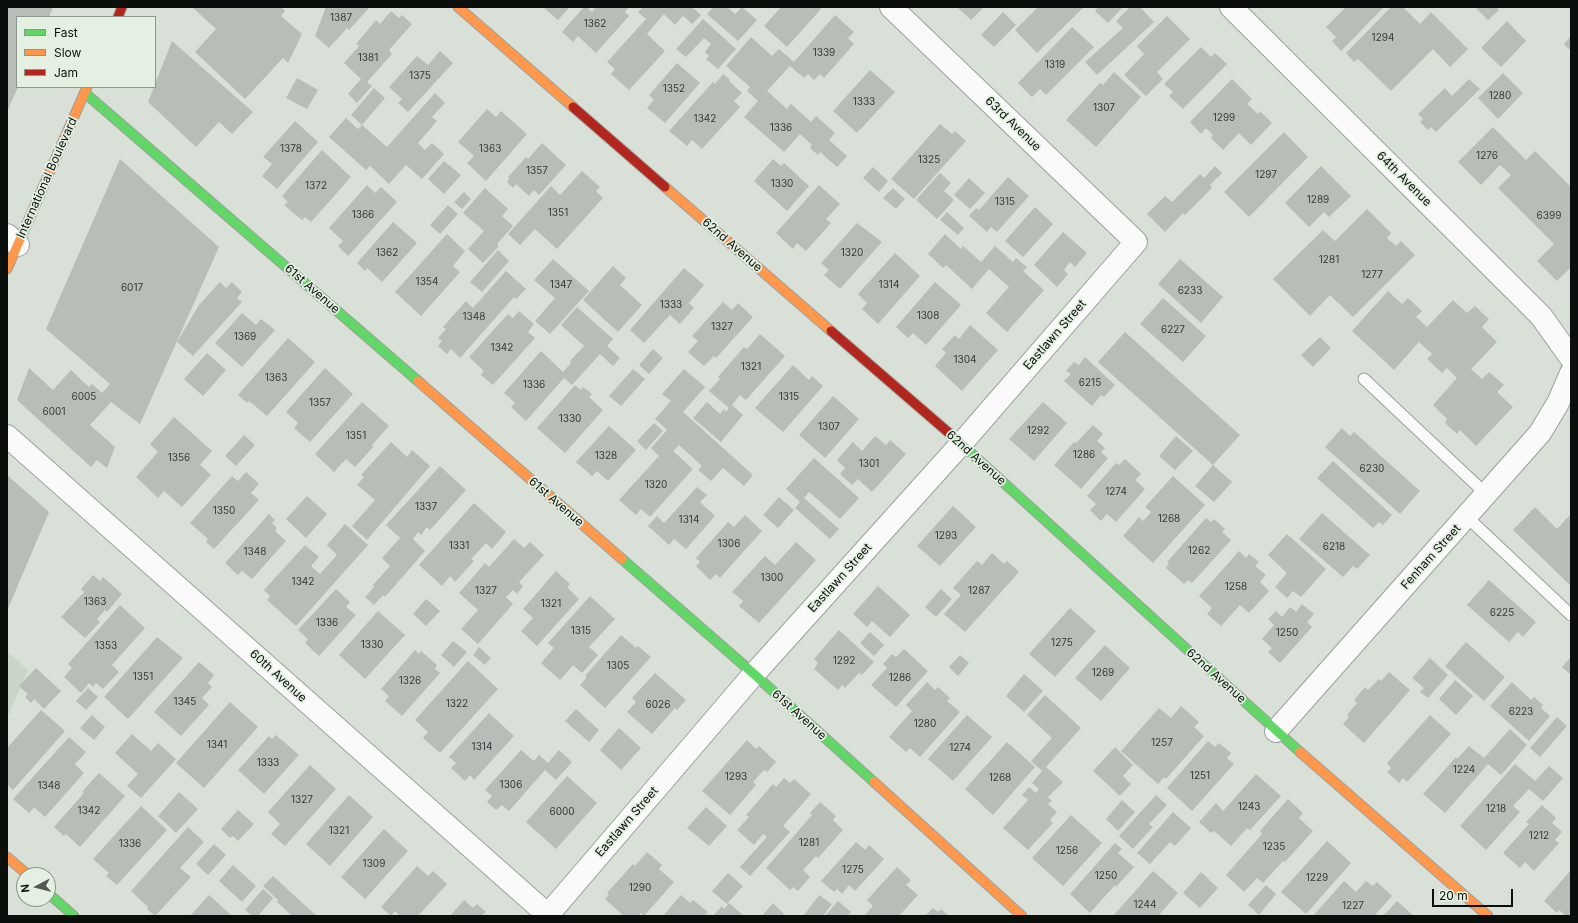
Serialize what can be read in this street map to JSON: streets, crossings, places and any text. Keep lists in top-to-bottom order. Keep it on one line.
{"streets":{"street":["63rd Avenue","International Boulevard","64th Avenue","62nd Avenue","61st Avenue","Eastlawn Street","Fenham Street","60th Avenue"]},"crossings":[["63rd Avenue","Eastlawn Street"],["International Boulevard","61st Avenue"],["62nd Avenue","Eastlawn Street"],["62nd Avenue","Fenham Street"],["61st Avenue","Eastlawn Street"],["Eastlawn Street","60th Avenue"]],"house_numbers":["1387","1362","1294","1339","1381","1319","1375","1352","1280","1333","1307","1299","1342","1336","1378","1363","1276","1325","1357","1297","1330","1372","1289","1315","1351","1366","6399","1362","1320","1281","1277","1354","1347","1314","6017","6233","1333","1308","1348","1327","6227","1369","1342","1304","1321","1363","6215","1336","6005","1315","1357","6001","1330","1307","1292","1351","1286","1328","1356","1301","6230","1320","1274","1337","1350","1268","1314","1293","1306","1331","6218","1262","1348","1300","1342","1258","1327","1287","1363","1321","6225","1336","1315","1250","1275","1330","1353","1292","1305","1269","1351","1286","1326","1345","1322","6026","6223","1280","1257","1341","1314","1274","1333","1224","1251","1293","1268","1306","1348","1327","1243","1218","1342","6000","1321","1212","1281","1336","1235","1256","1309","1275","1250","1229","1290","1244","1227"],"legend":["Fast","Slow","Jam"],"scale_bar":"20 m","north":"left"}
